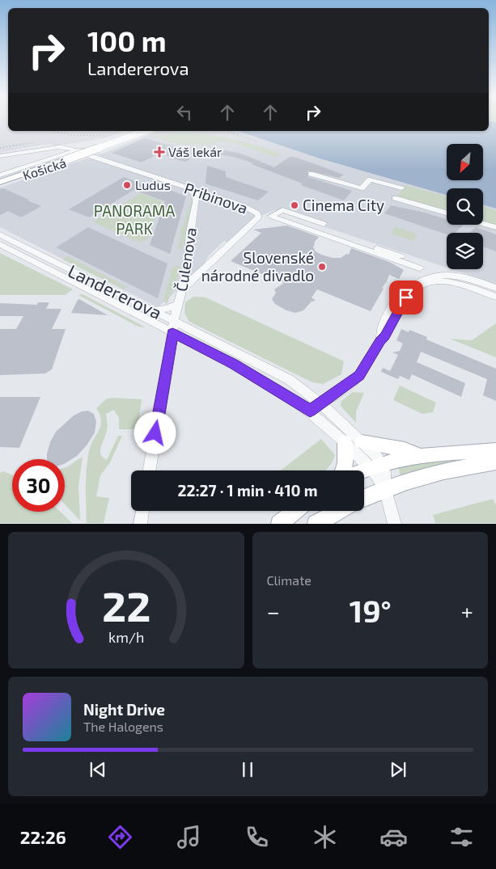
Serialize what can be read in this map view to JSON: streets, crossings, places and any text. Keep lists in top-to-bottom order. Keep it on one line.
{"streets":{"main road":["Košická"],"street":["Pribinova","Čulenova","Landererova"]},"crossings":[["Košická","Pribinova"],["Pribinova","Čulenova"],["Čulenova","Landererova"]],"parks":["PANORAMA PARK"],"places":{"health":["Váš lekár"],"other":["Ludus","Cinema City","Slovenské národné divadlo"]},"north":"bottom left","page":{"turn":["100 m","Landererova"],"limit":"30","trip":"22:27 · 1 min · 410 m","tile":"Climate","heat":["−","19°","+"],"song":["Night Drive","The Halogens"],"tabs":"22:26","gauge":["22","km/h"]}}
